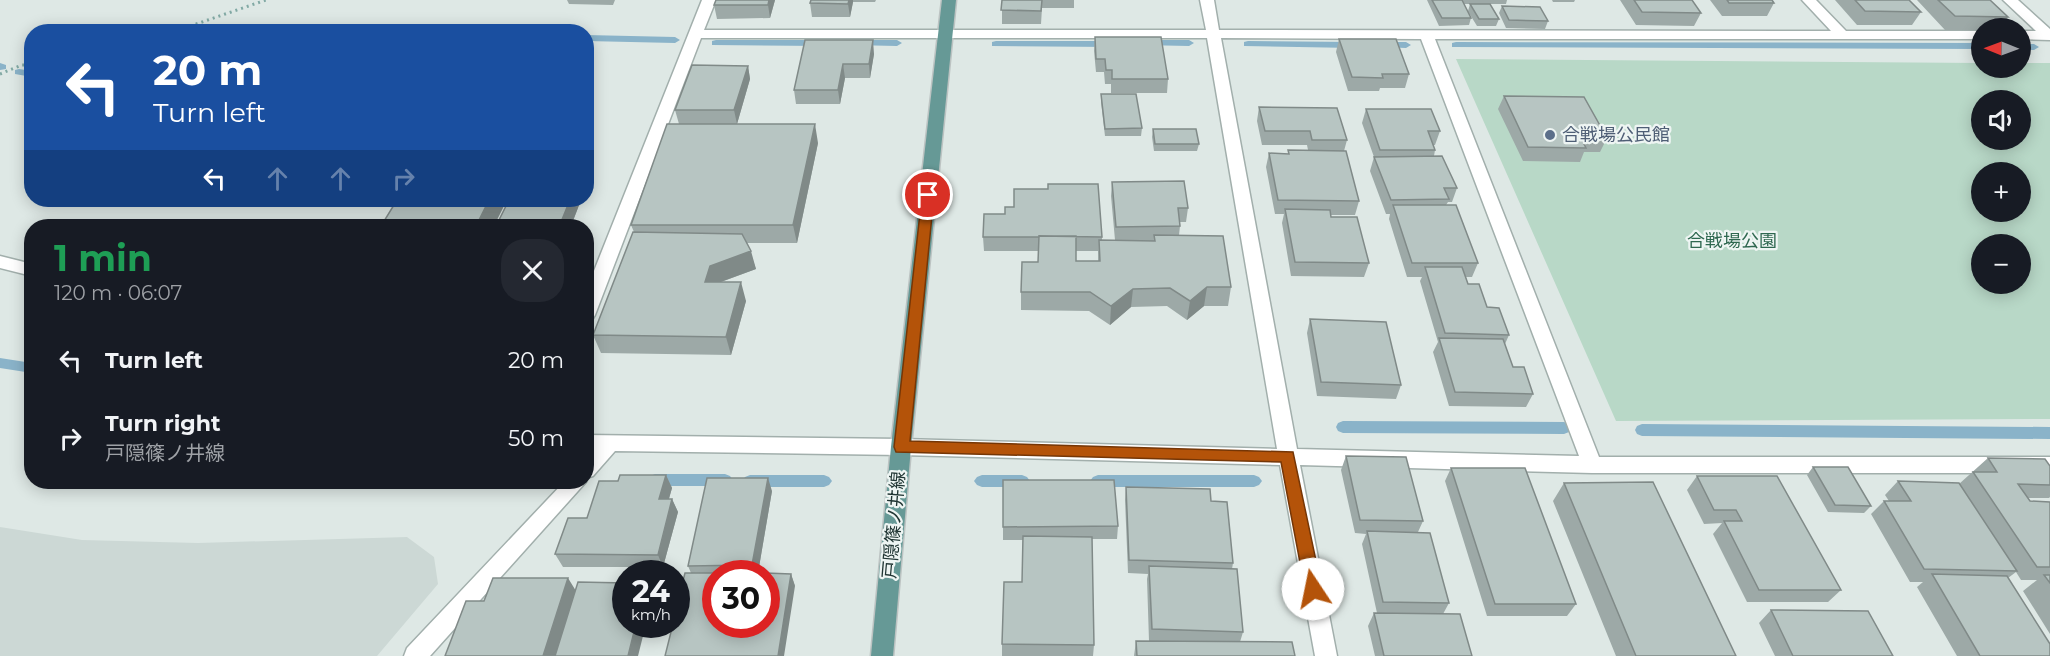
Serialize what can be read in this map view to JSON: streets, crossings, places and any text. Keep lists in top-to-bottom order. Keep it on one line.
{"streets":{"main road":["戸隠篠ノ井線"]},"parks":["合戦場公園"],"places":["合戦場公民館"],"north":"left","page":{"map_buttons":["+","−"],"turn":["20 m","Turn left"],"heading":["1 min","120 m · 06:07"],"list":[{"name":"Turn left","value":"20 m"},{"name":"Turn right","note":"戸隠篠ノ井線","value":"50 m"}],"speed":"24 km/h","limit":"30"}}
